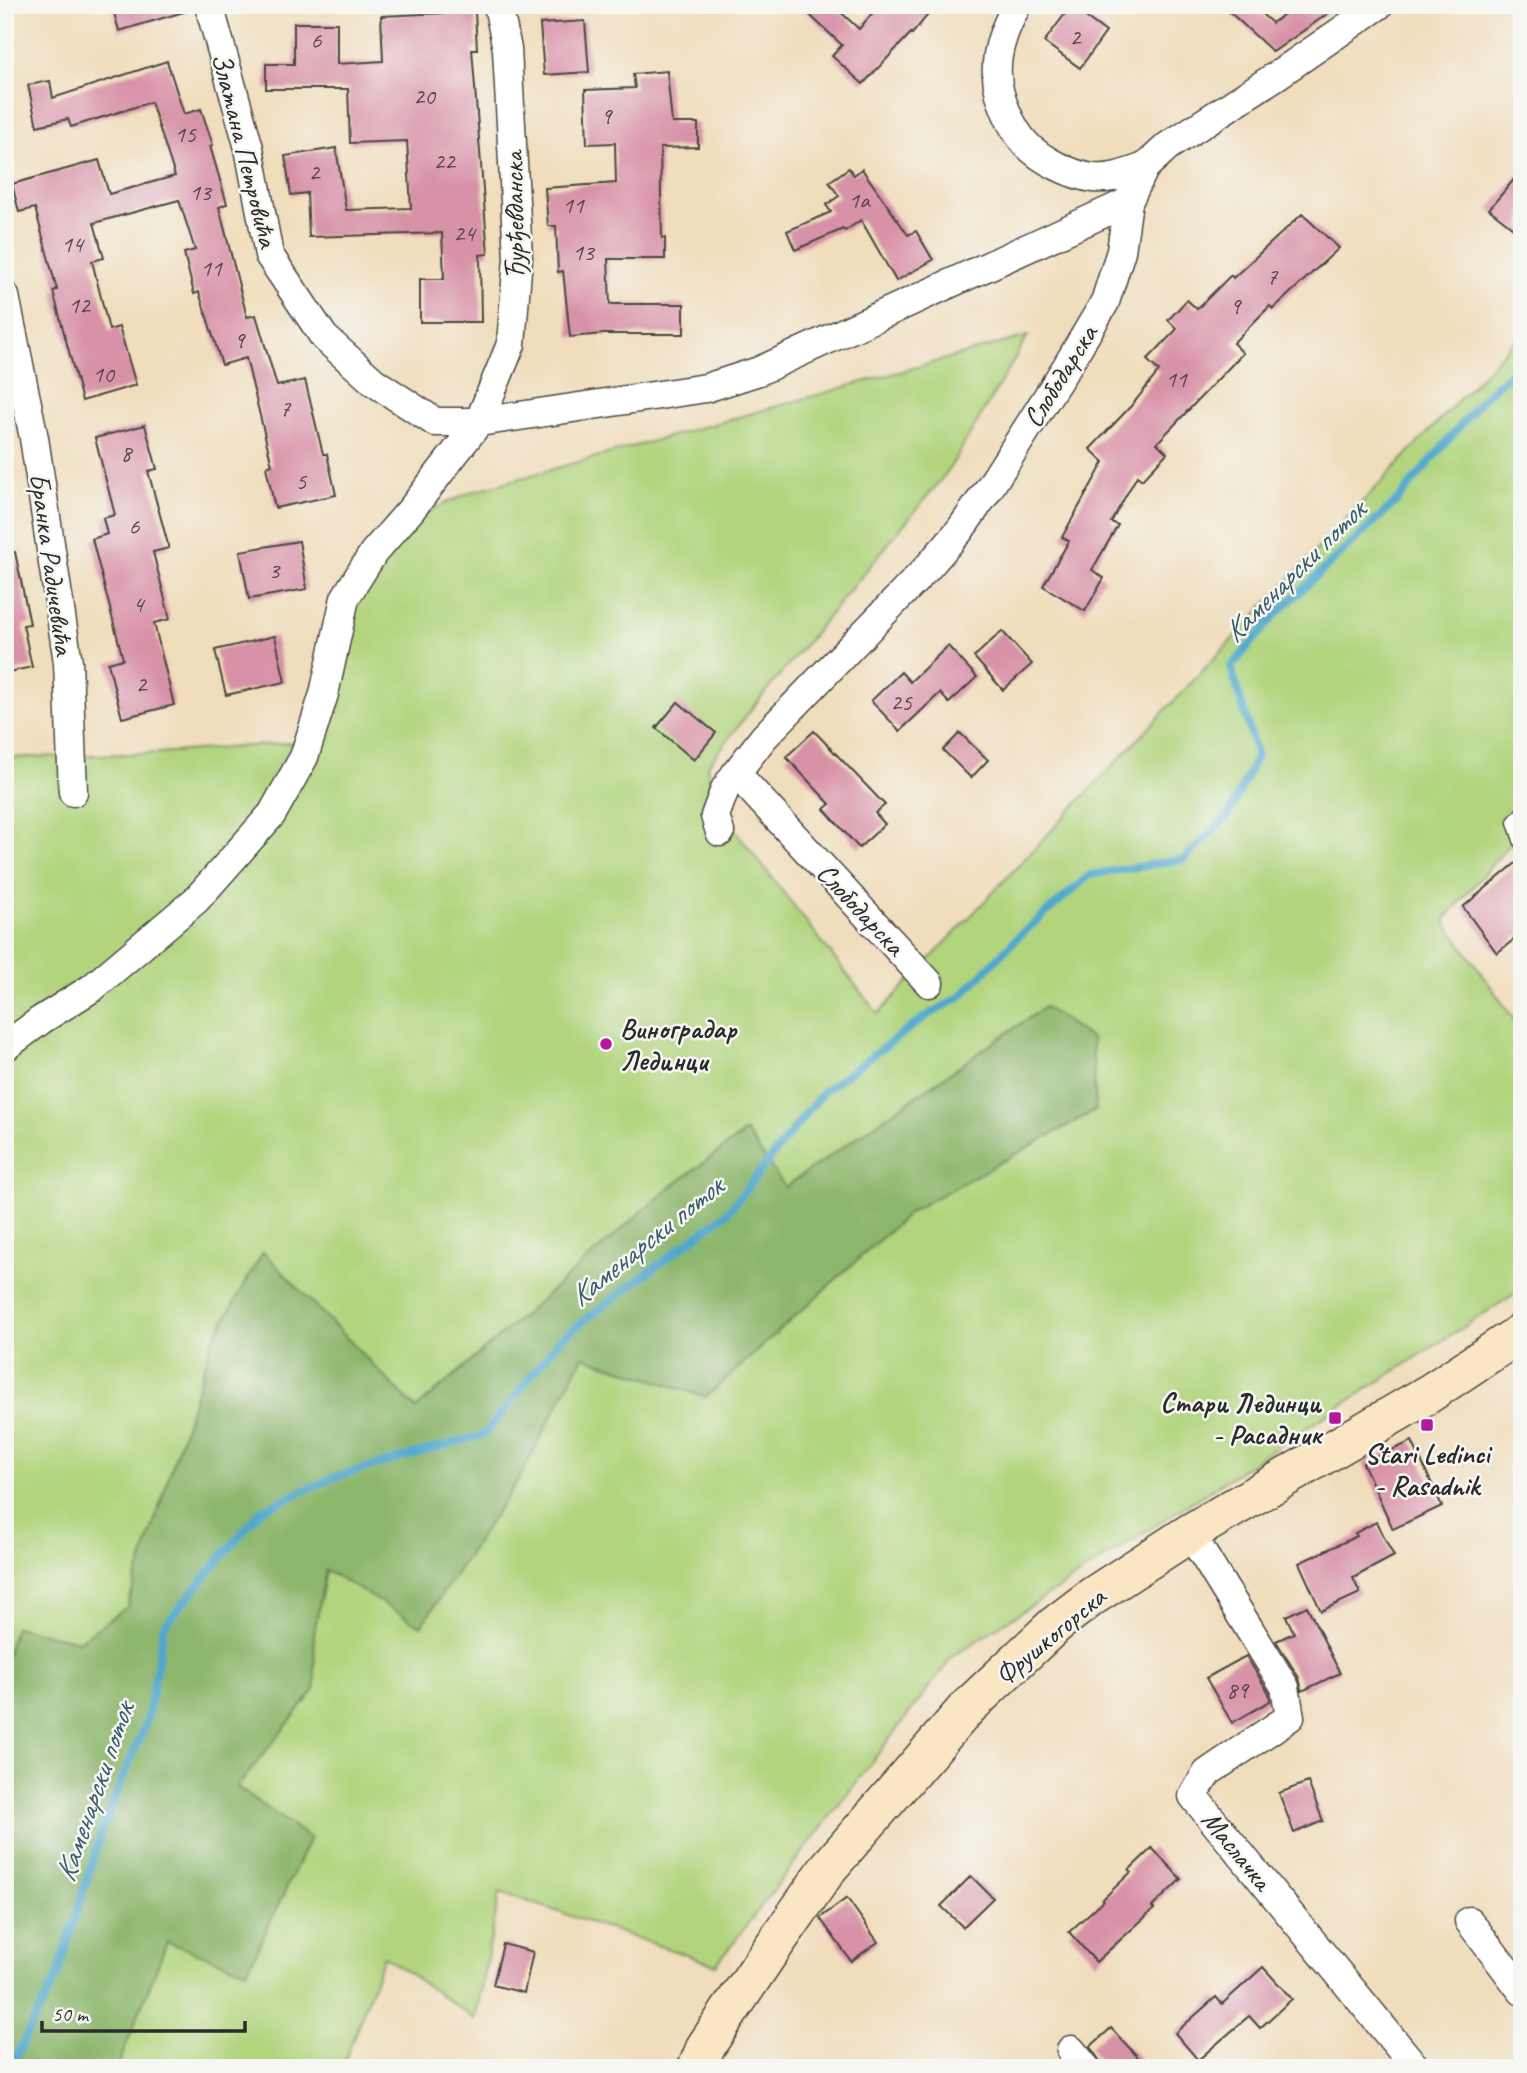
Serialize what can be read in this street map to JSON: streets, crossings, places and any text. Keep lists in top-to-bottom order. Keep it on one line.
{"streets":{"street":["Златана Петровића","Ђурђевданска","Слободарска","Бранка Радичевића","Фрушкогорска","Маслачка"]},"crossings":[["Златана Петровића","Ђурђевданска"],["Златана Петровића","Слободарска"],["Фрушкогорска","Маслачка"]],"water":["Каменарски поток"],"places":{"other":["Виноградар Лединци"],"transit":["Стари Лединци - Расадник","Stari Ledinci - Rasadnik"]},"house_numbers":["2","6","20","9","15","22","2","13","1a","11","24","14","13","11","7","12","9","9","10","11","7","8","5","6","3","4","2","25","89"],"scale_bar":"50 m"}
